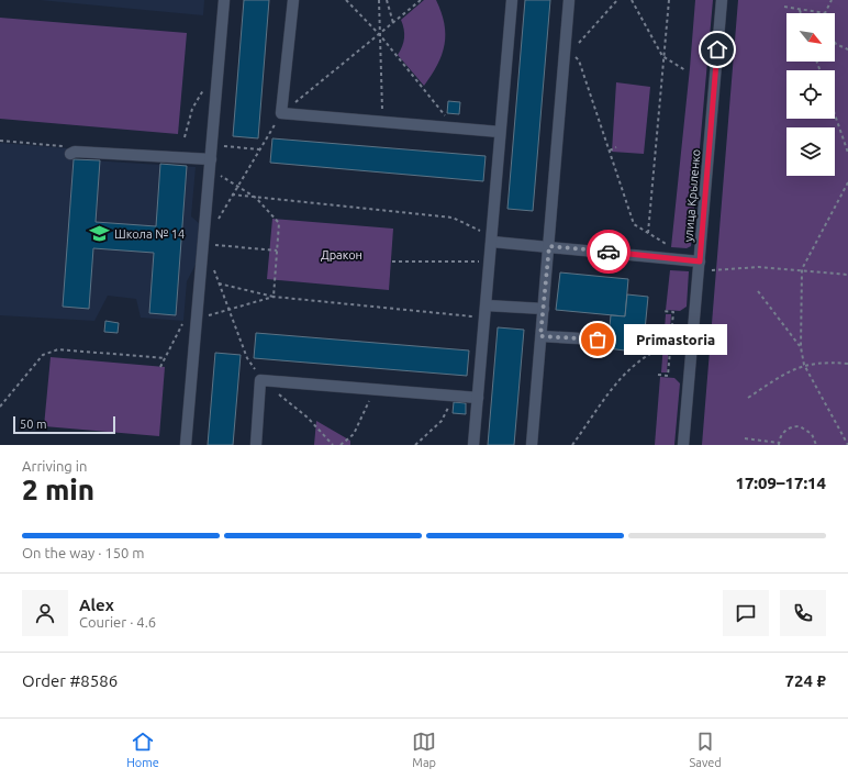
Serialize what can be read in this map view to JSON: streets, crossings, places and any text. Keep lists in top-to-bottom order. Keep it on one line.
{"streets":{"street":["улица Крыленко"]},"parks":["Дракон"],"places":{"school or university":["Школа № 14"],"other":["Primastoria"]},"scale_bar":"50 m","north":"bottom right","page":{"bubble":"Primastoria","scale":"50 m","heading":["2 min","Arriving in","17:09–17:14"],"panel":["Alex","Courier · 4.6","Order #8586","724 ₽"],"bar":"On the way · 150 m","tabs":["Home","Map","Saved"]}}
